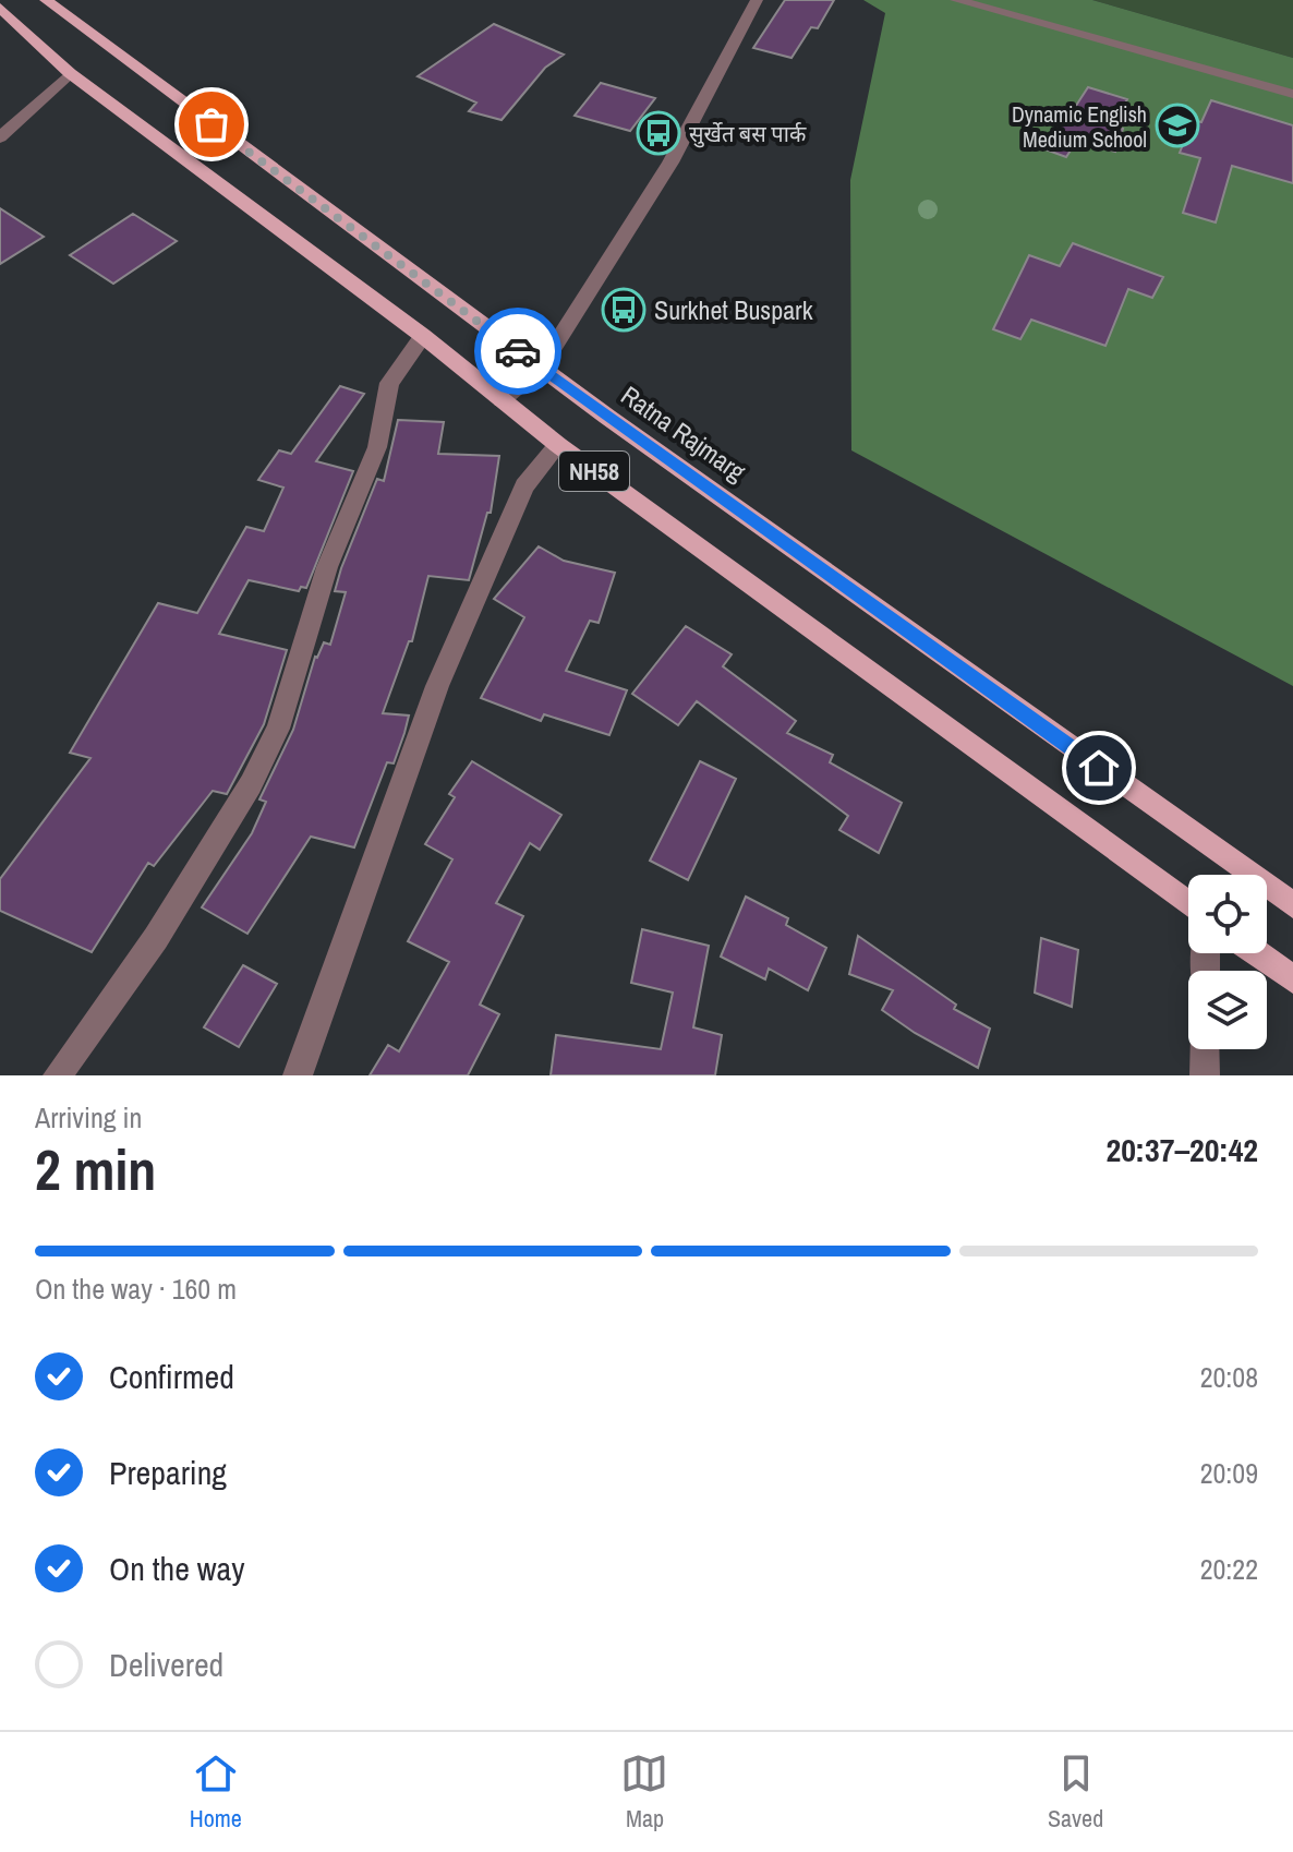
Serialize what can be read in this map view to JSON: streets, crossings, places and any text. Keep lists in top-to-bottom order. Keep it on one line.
{"streets":{"main road":["Ratna Rajmarg","NH58"]},"places":{"school or university":["Dynamic English Medium School"],"bus stop":["सुर्खेत बस पार्क","Surkhet Buspark"]},"page":{"heading":["2 min","Arriving in","20:37–20:42"],"bar":"On the way · 160 m","list":[["Confirmed","20:08"],["Preparing","20:09"],["On the way","20:22"],"Delivered"],"tabs":["Home","Map","Saved"]}}
